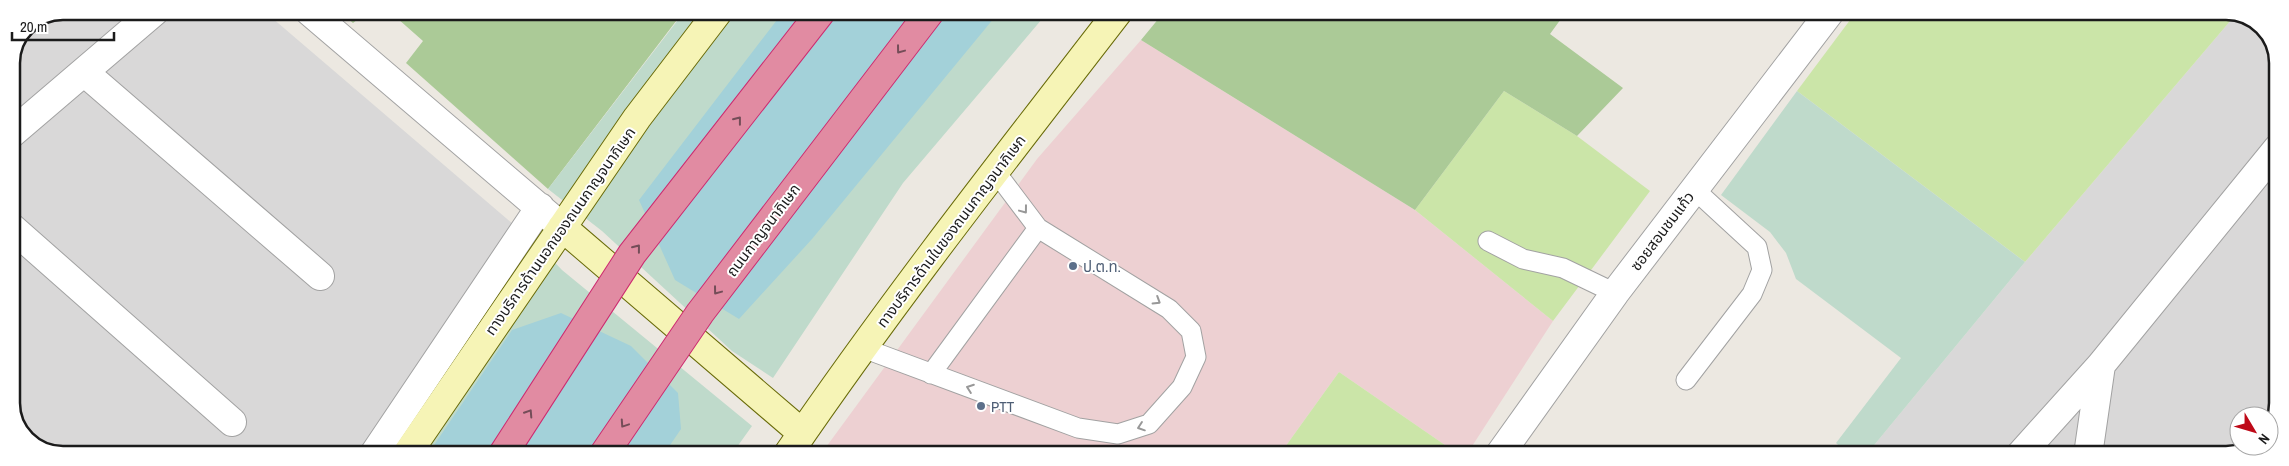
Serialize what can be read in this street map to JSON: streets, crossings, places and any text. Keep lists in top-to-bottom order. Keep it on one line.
{"streets":{"highway":["ถนนกาญจนาภิเษก"],"main road":["ทางบริการด้านนอกของถนนกาญจนาภิเษก","ทางบริการด้านในของถนนกาญจนาภิเษก"],"street":["ซอยสอนชมแก้ว"]},"places":["ป.ต.ท.","PTT"],"scale_bar":"20 m","north":"bottom right"}
